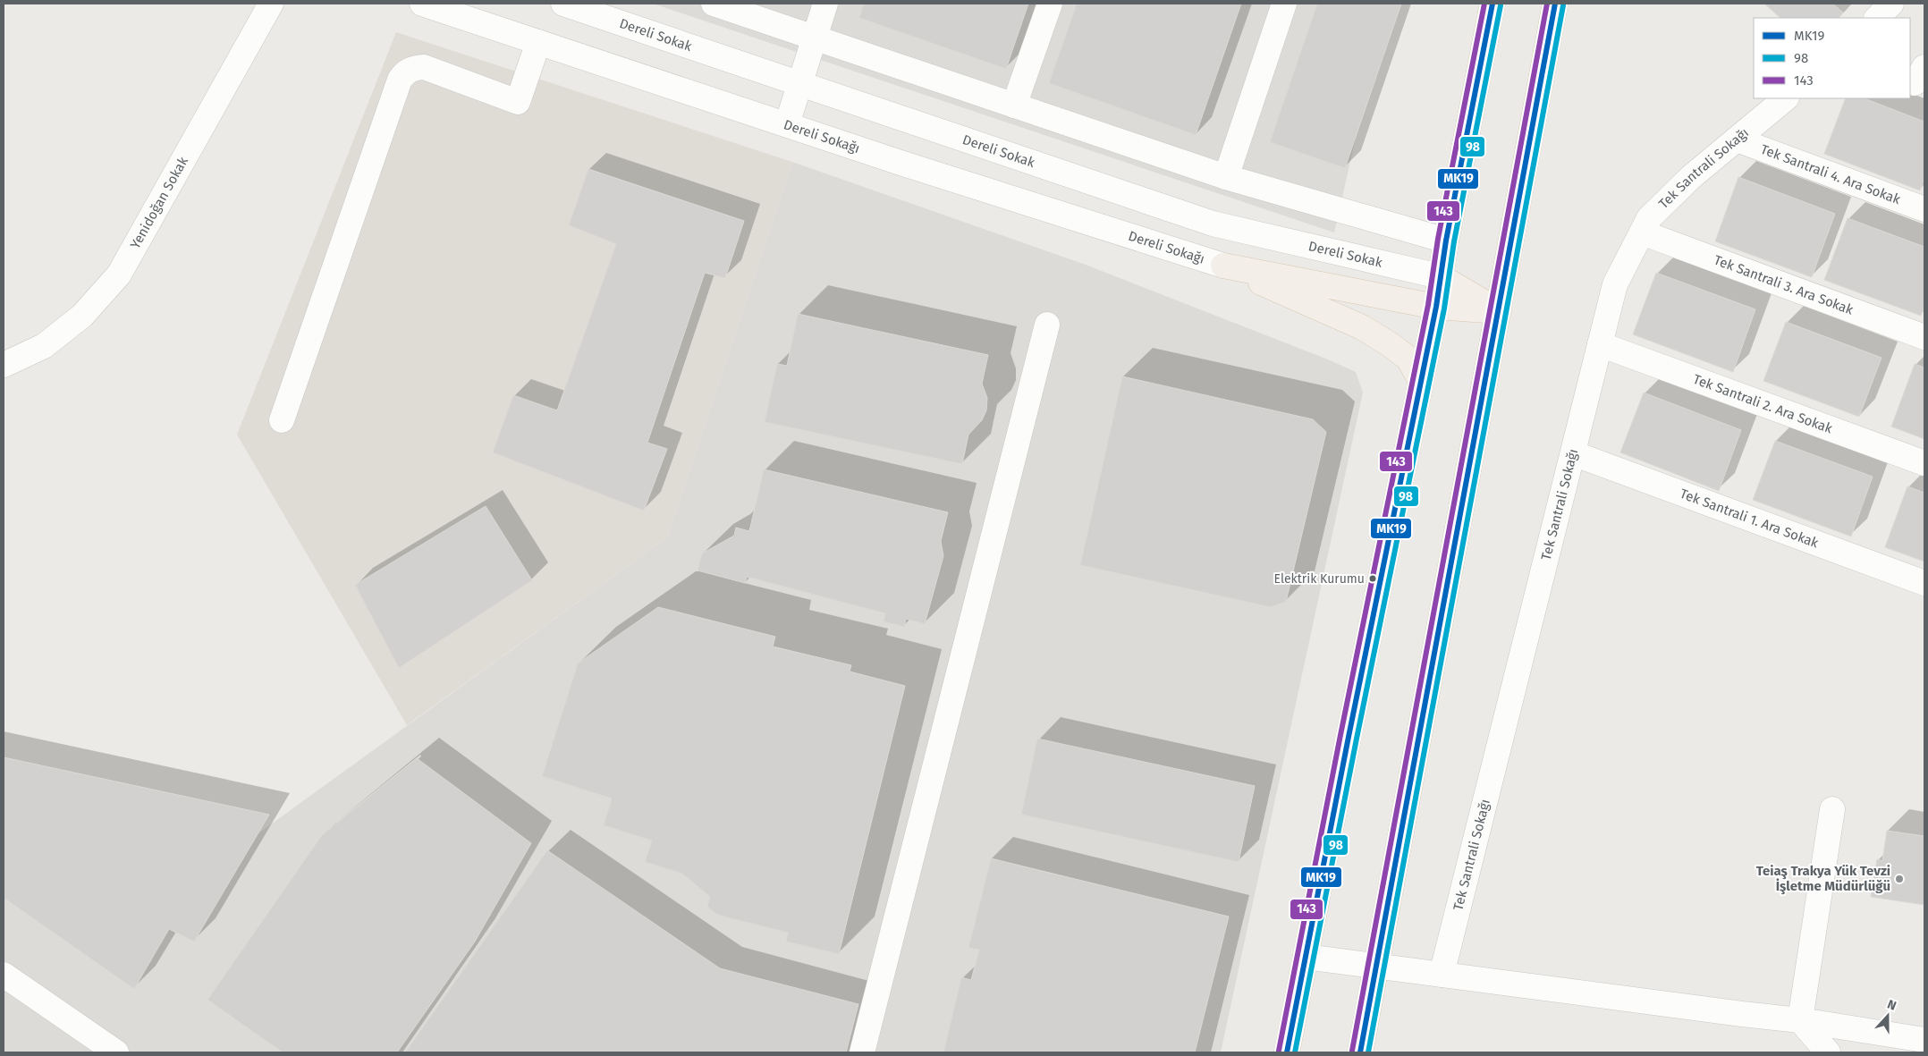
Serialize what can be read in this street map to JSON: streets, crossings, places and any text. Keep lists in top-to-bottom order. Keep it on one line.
{"streets":{"street":["Dereli Sokak","Dereli Sokağı","Tek Santrali Sokağı","Tek Santrali 4. Ara Sokak","Yenidoğan Sokak","Tek Santrali 3. Ara Sokak","Tek Santrali 2. Ara Sokak","Tek Santrali 1. Ara Sokak"]},"crossings":[["Tek Santrali Sokağı","Tek Santrali 4. Ara Sokak"],["Tek Santrali Sokağı","Tek Santrali 3. Ara Sokak"],["Tek Santrali Sokağı","Tek Santrali 2. Ara Sokak"],["Tek Santrali Sokağı","Tek Santrali 1. Ara Sokak"]],"places":["Elektrik Kurumu","Teiaş Trakya Yük Tevzi İşletme Müdürlüğü"],"lines":["transit line MK19","transit line 143","transit line 98"],"legend":["MK19","98","143"],"north":"top"}
